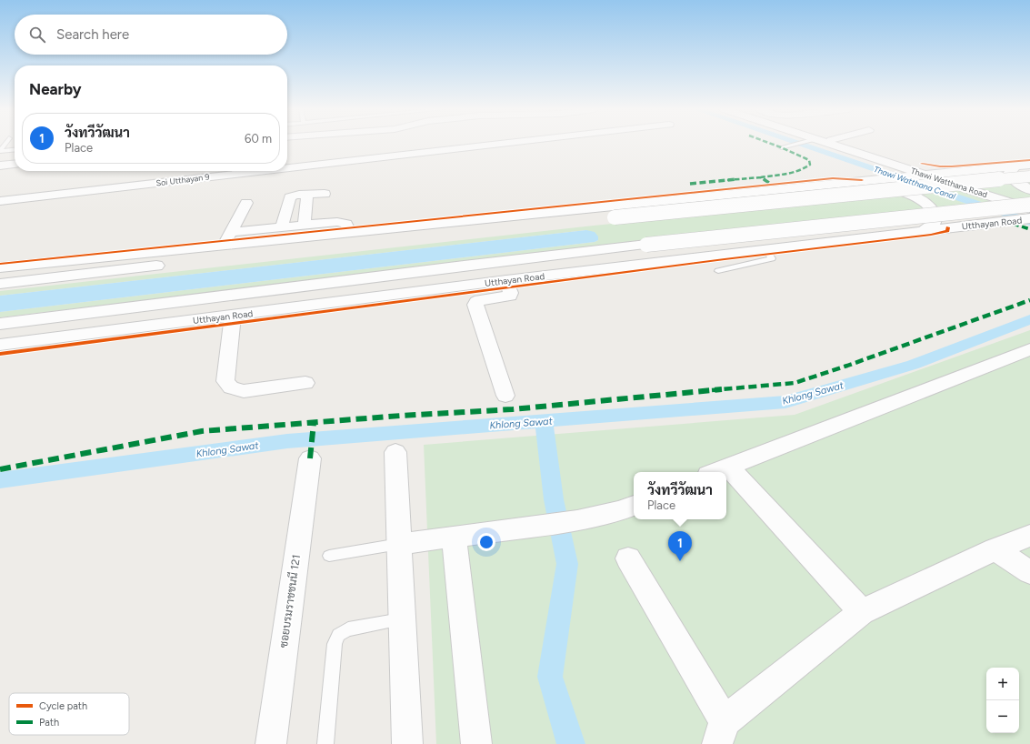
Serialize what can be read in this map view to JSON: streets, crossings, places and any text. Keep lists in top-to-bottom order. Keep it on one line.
{"streets":{"main road":["Thawi Watthana Road","Utthayan Road"],"street":["Soi Utthayan 9","ซอยบรมราชชนนี 121"]},"crossings":[["Thawi Watthana Road","Utthayan Road"]],"water":["Thawi Watthana Canal","Khlong Sawat"],"legend":["Cycle path","Path"],"page":{"search":"Search here","heading":"Nearby","list":[{"mark":"1","name":"วังทวีวัฒนา","note":"Place","value":"60 m"}],"popup":["วังทวีวัฒนา","Place"],"pins":"1","map_buttons":["+","−"]}}
